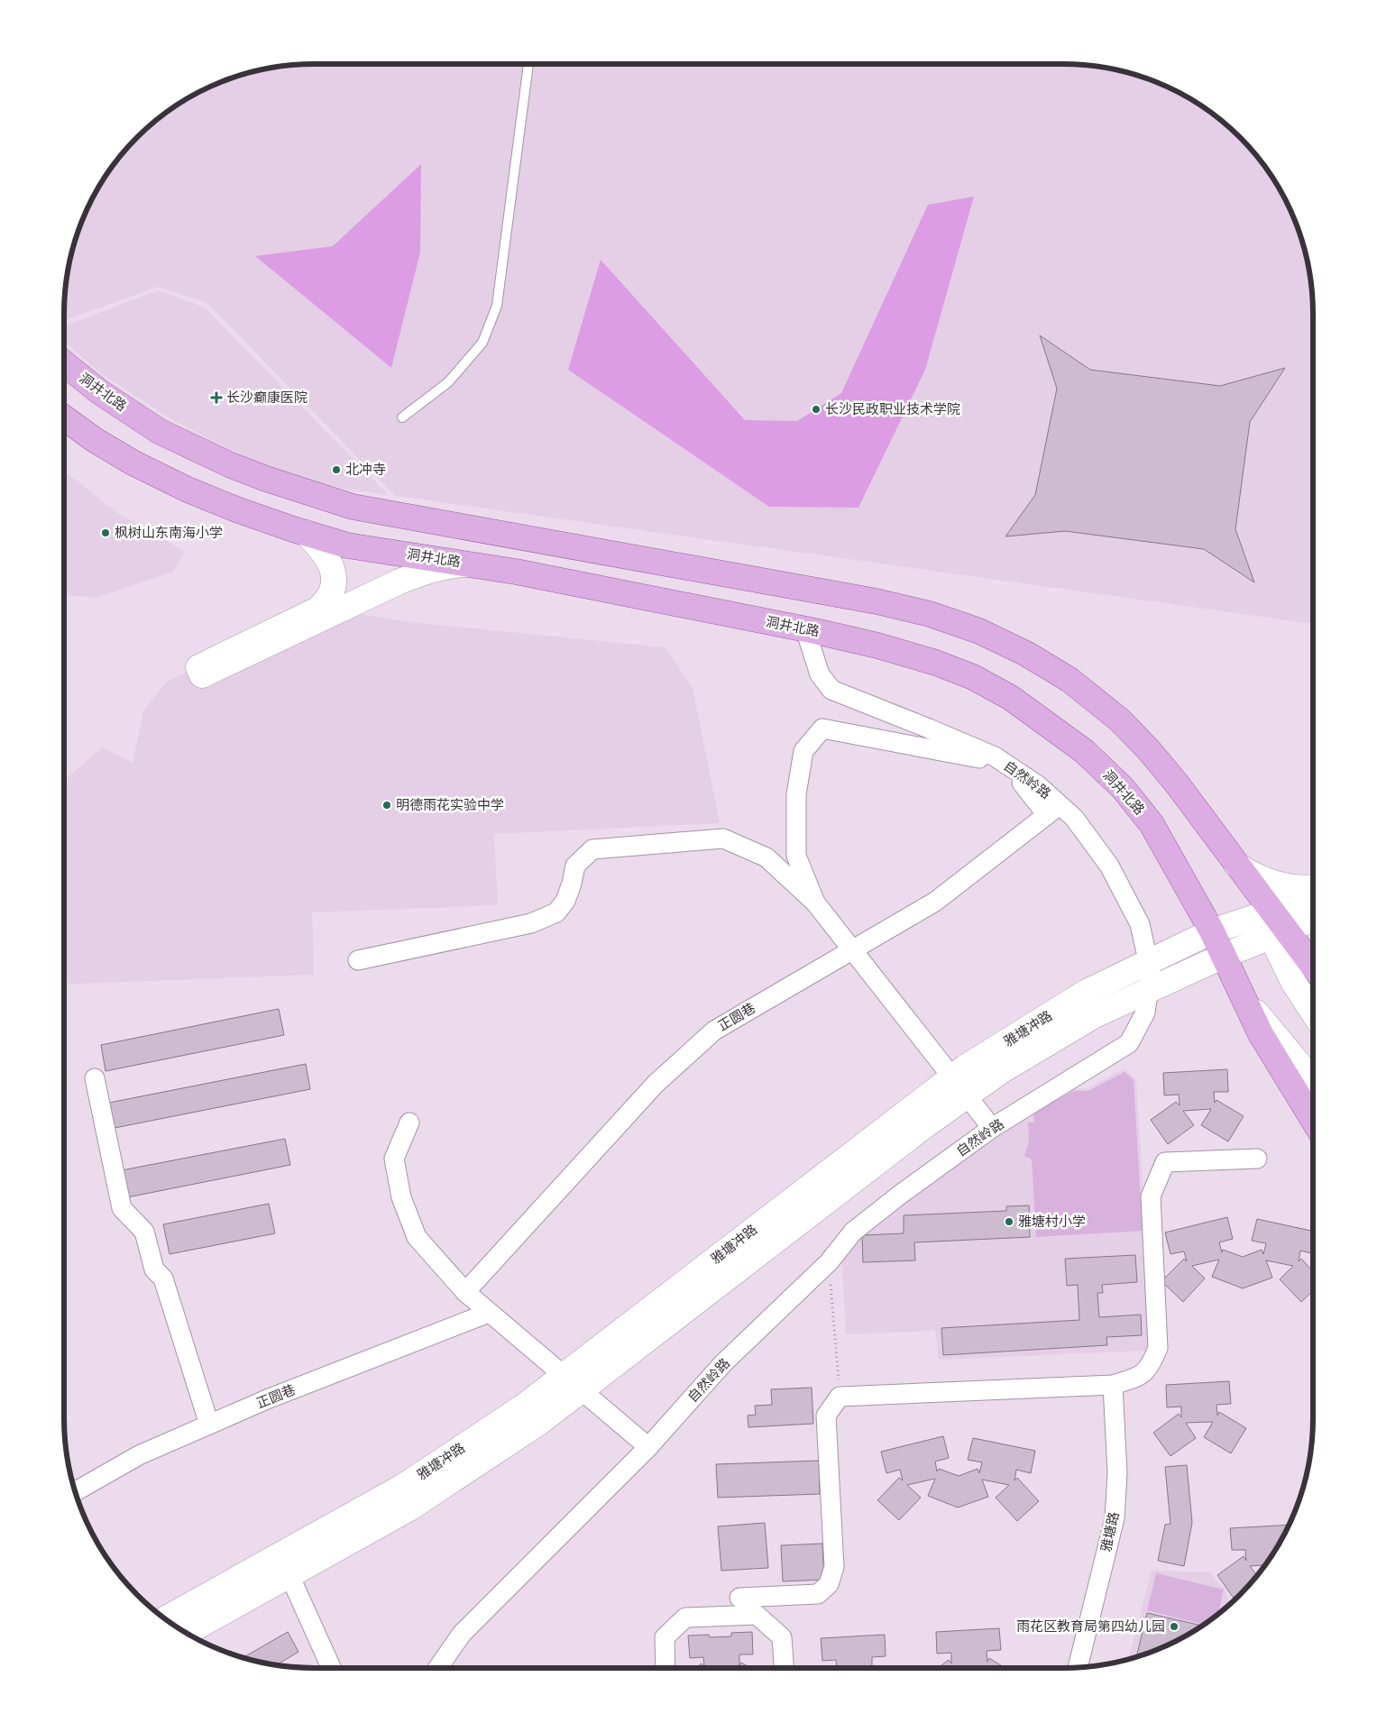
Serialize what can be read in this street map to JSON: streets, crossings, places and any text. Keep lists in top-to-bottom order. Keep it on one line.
{"streets":{"main road":["洞井北路"],"street":["自然岭路","正圆巷","雅塘冲路","雅塘路"]},"crossings":[["洞井北路","自然岭路"],["洞井北路","雅塘冲路"],["自然岭路","正圆巷"],["自然岭路","雅塘冲路"]],"places":{"health":["长沙癫康医院"],"other":["长沙民政职业技术学院","北冲寺","枫树山东南海小学","明德雨花实验中学","雅塘村小学","雨花区教育局第四幼儿园"]}}
